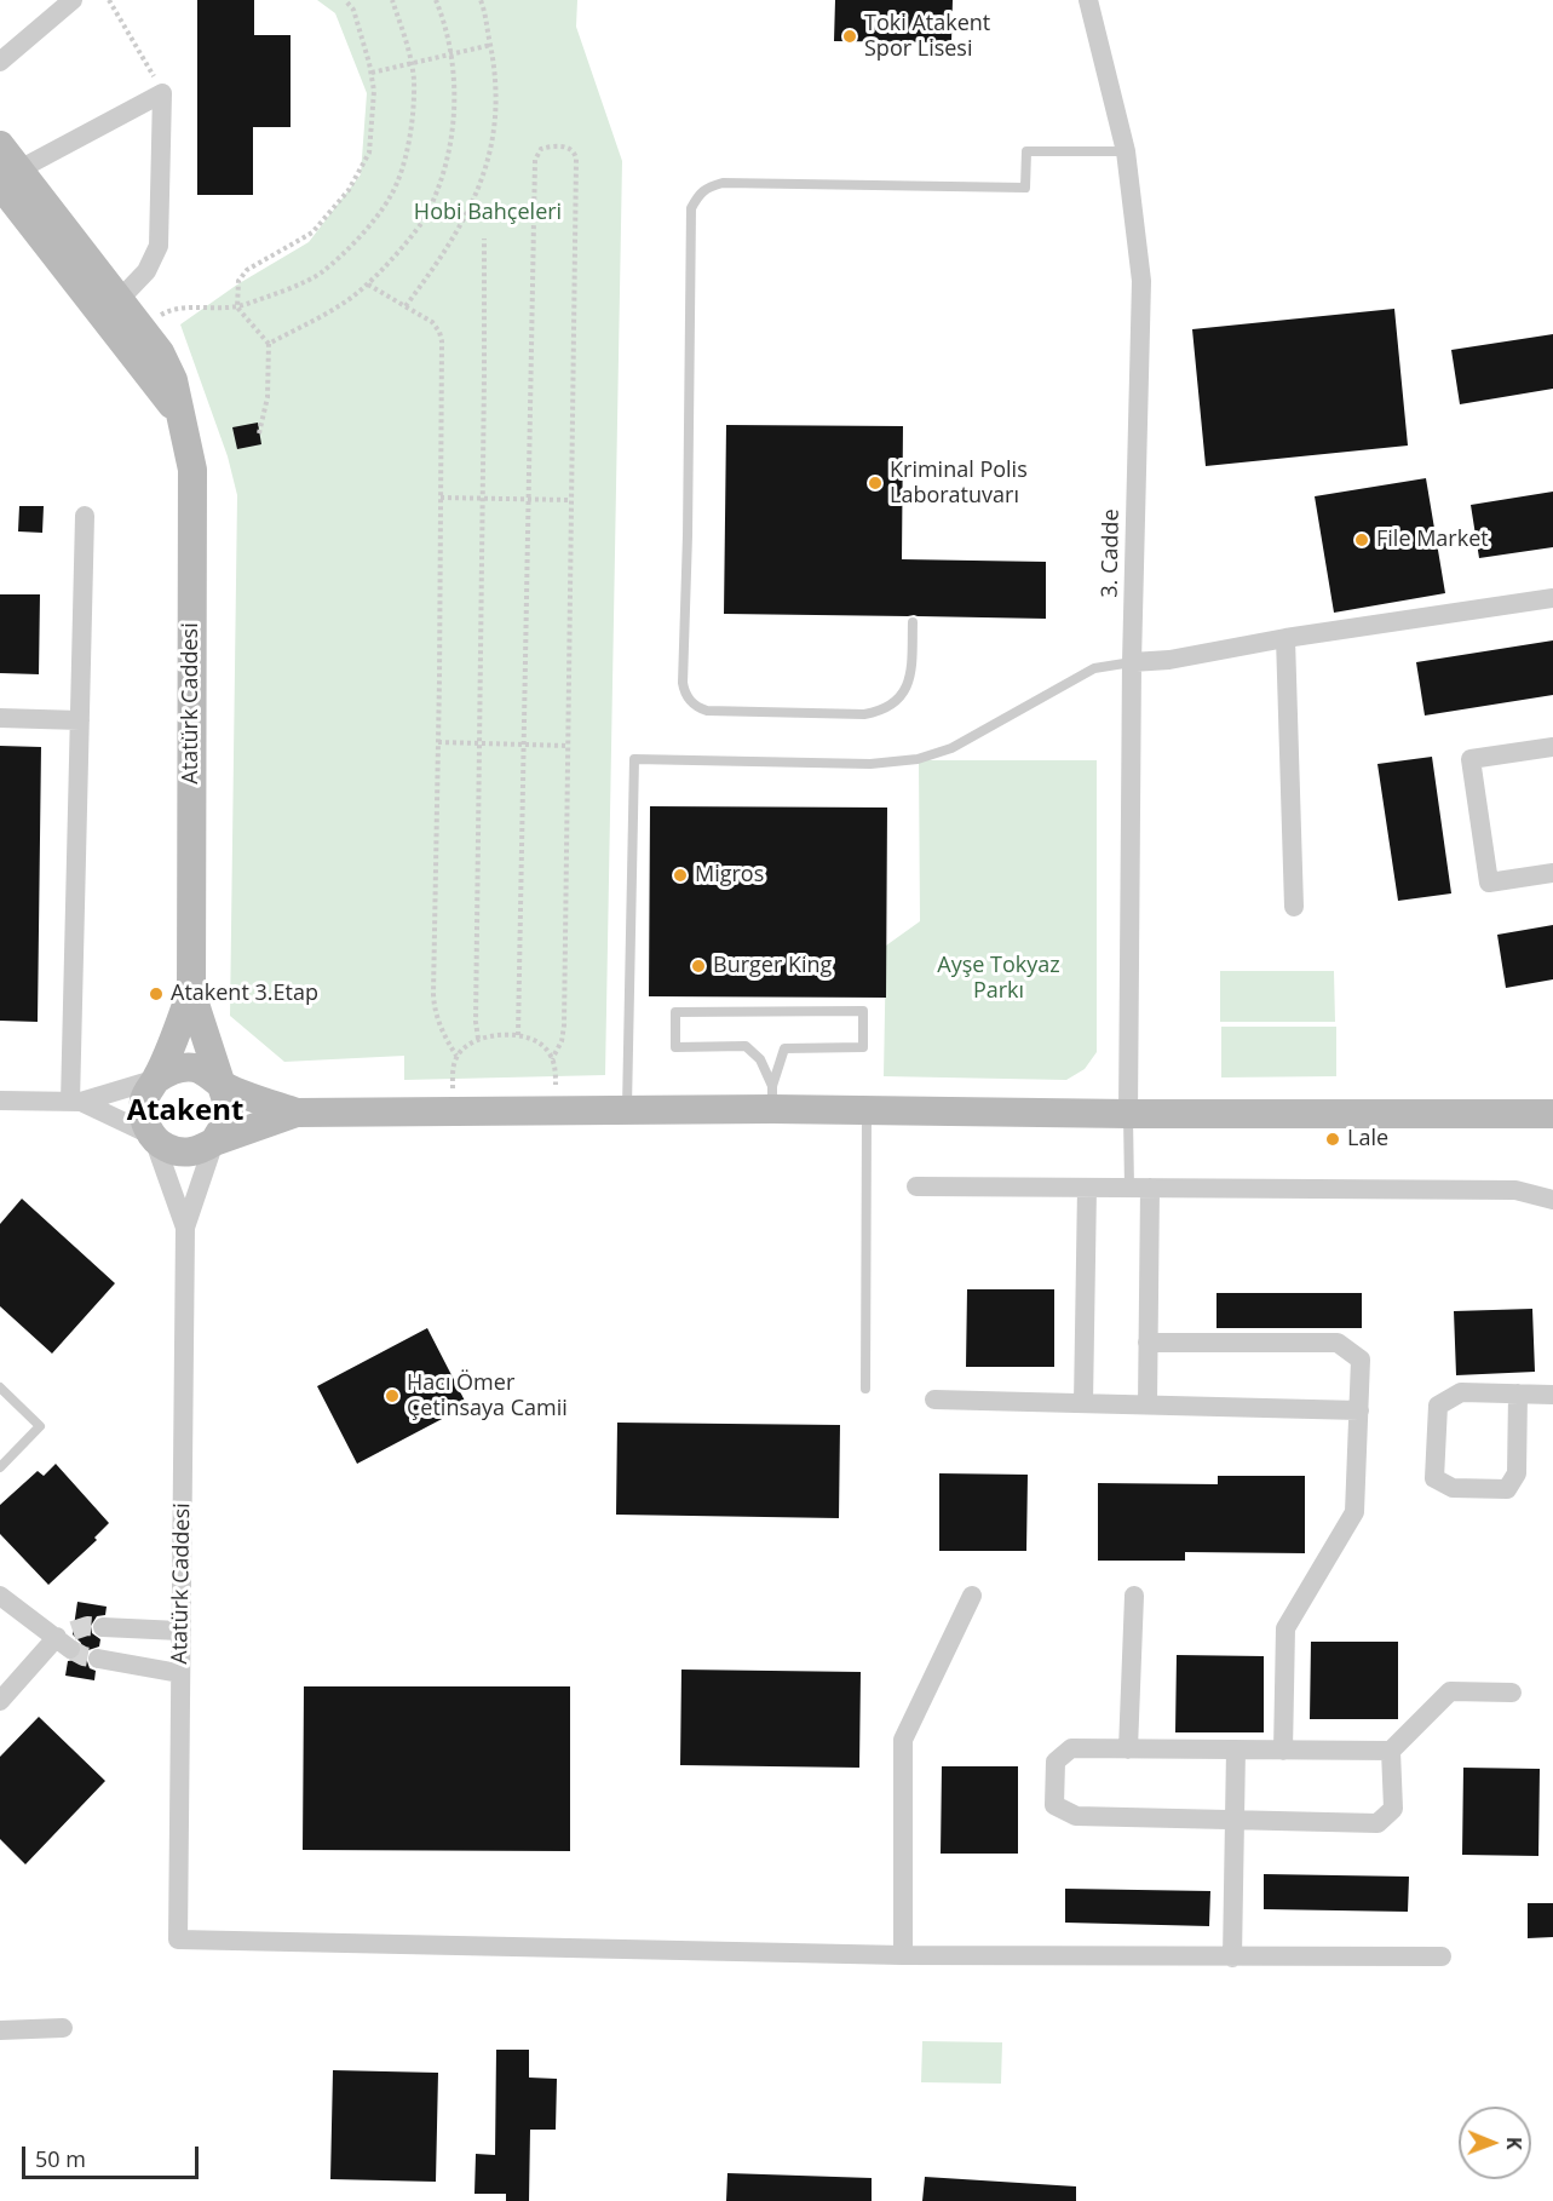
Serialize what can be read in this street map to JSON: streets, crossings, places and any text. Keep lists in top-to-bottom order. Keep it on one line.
{"streets":{"street":["3. Cadde","Atatürk Caddesi"]},"districts":["Atakent"],"parks":["Hobi Bahçeleri","Ayşe Tokyaz Parkı"],"places":["Toki Atakent Spor Lisesi","Kriminal Polis Laboratuvarı","File Market","Migros","Burger King","Atakent 3.Etap","Lale","Hacı Ömer Çetinsaya Camii"],"scale_bar":"50 m","north":"right"}
